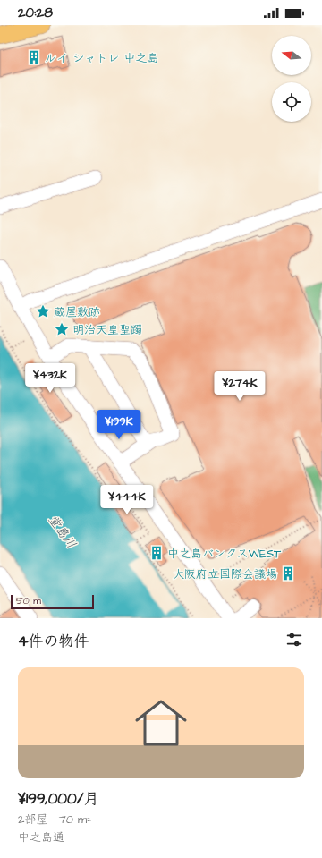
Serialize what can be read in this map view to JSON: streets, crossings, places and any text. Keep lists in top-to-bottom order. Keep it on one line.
{"water":["堂島川"],"places":{"building":["ルイ シャトレ 中之島","中之島バンクスWEST","大阪府立国際会議場"],"place":["蔵屋敷跡","明治天皇聖躅"]},"scale_bar":"50 m","north":"left","page":{"status":"20:28","price":["¥432K","¥274K","¥199K","¥444K"],"scale":"50 m","heading":"4件の物件","list":[{"name":"¥199,000/月","note":"2部屋 · 70 m² · 中之島通"}]}}
